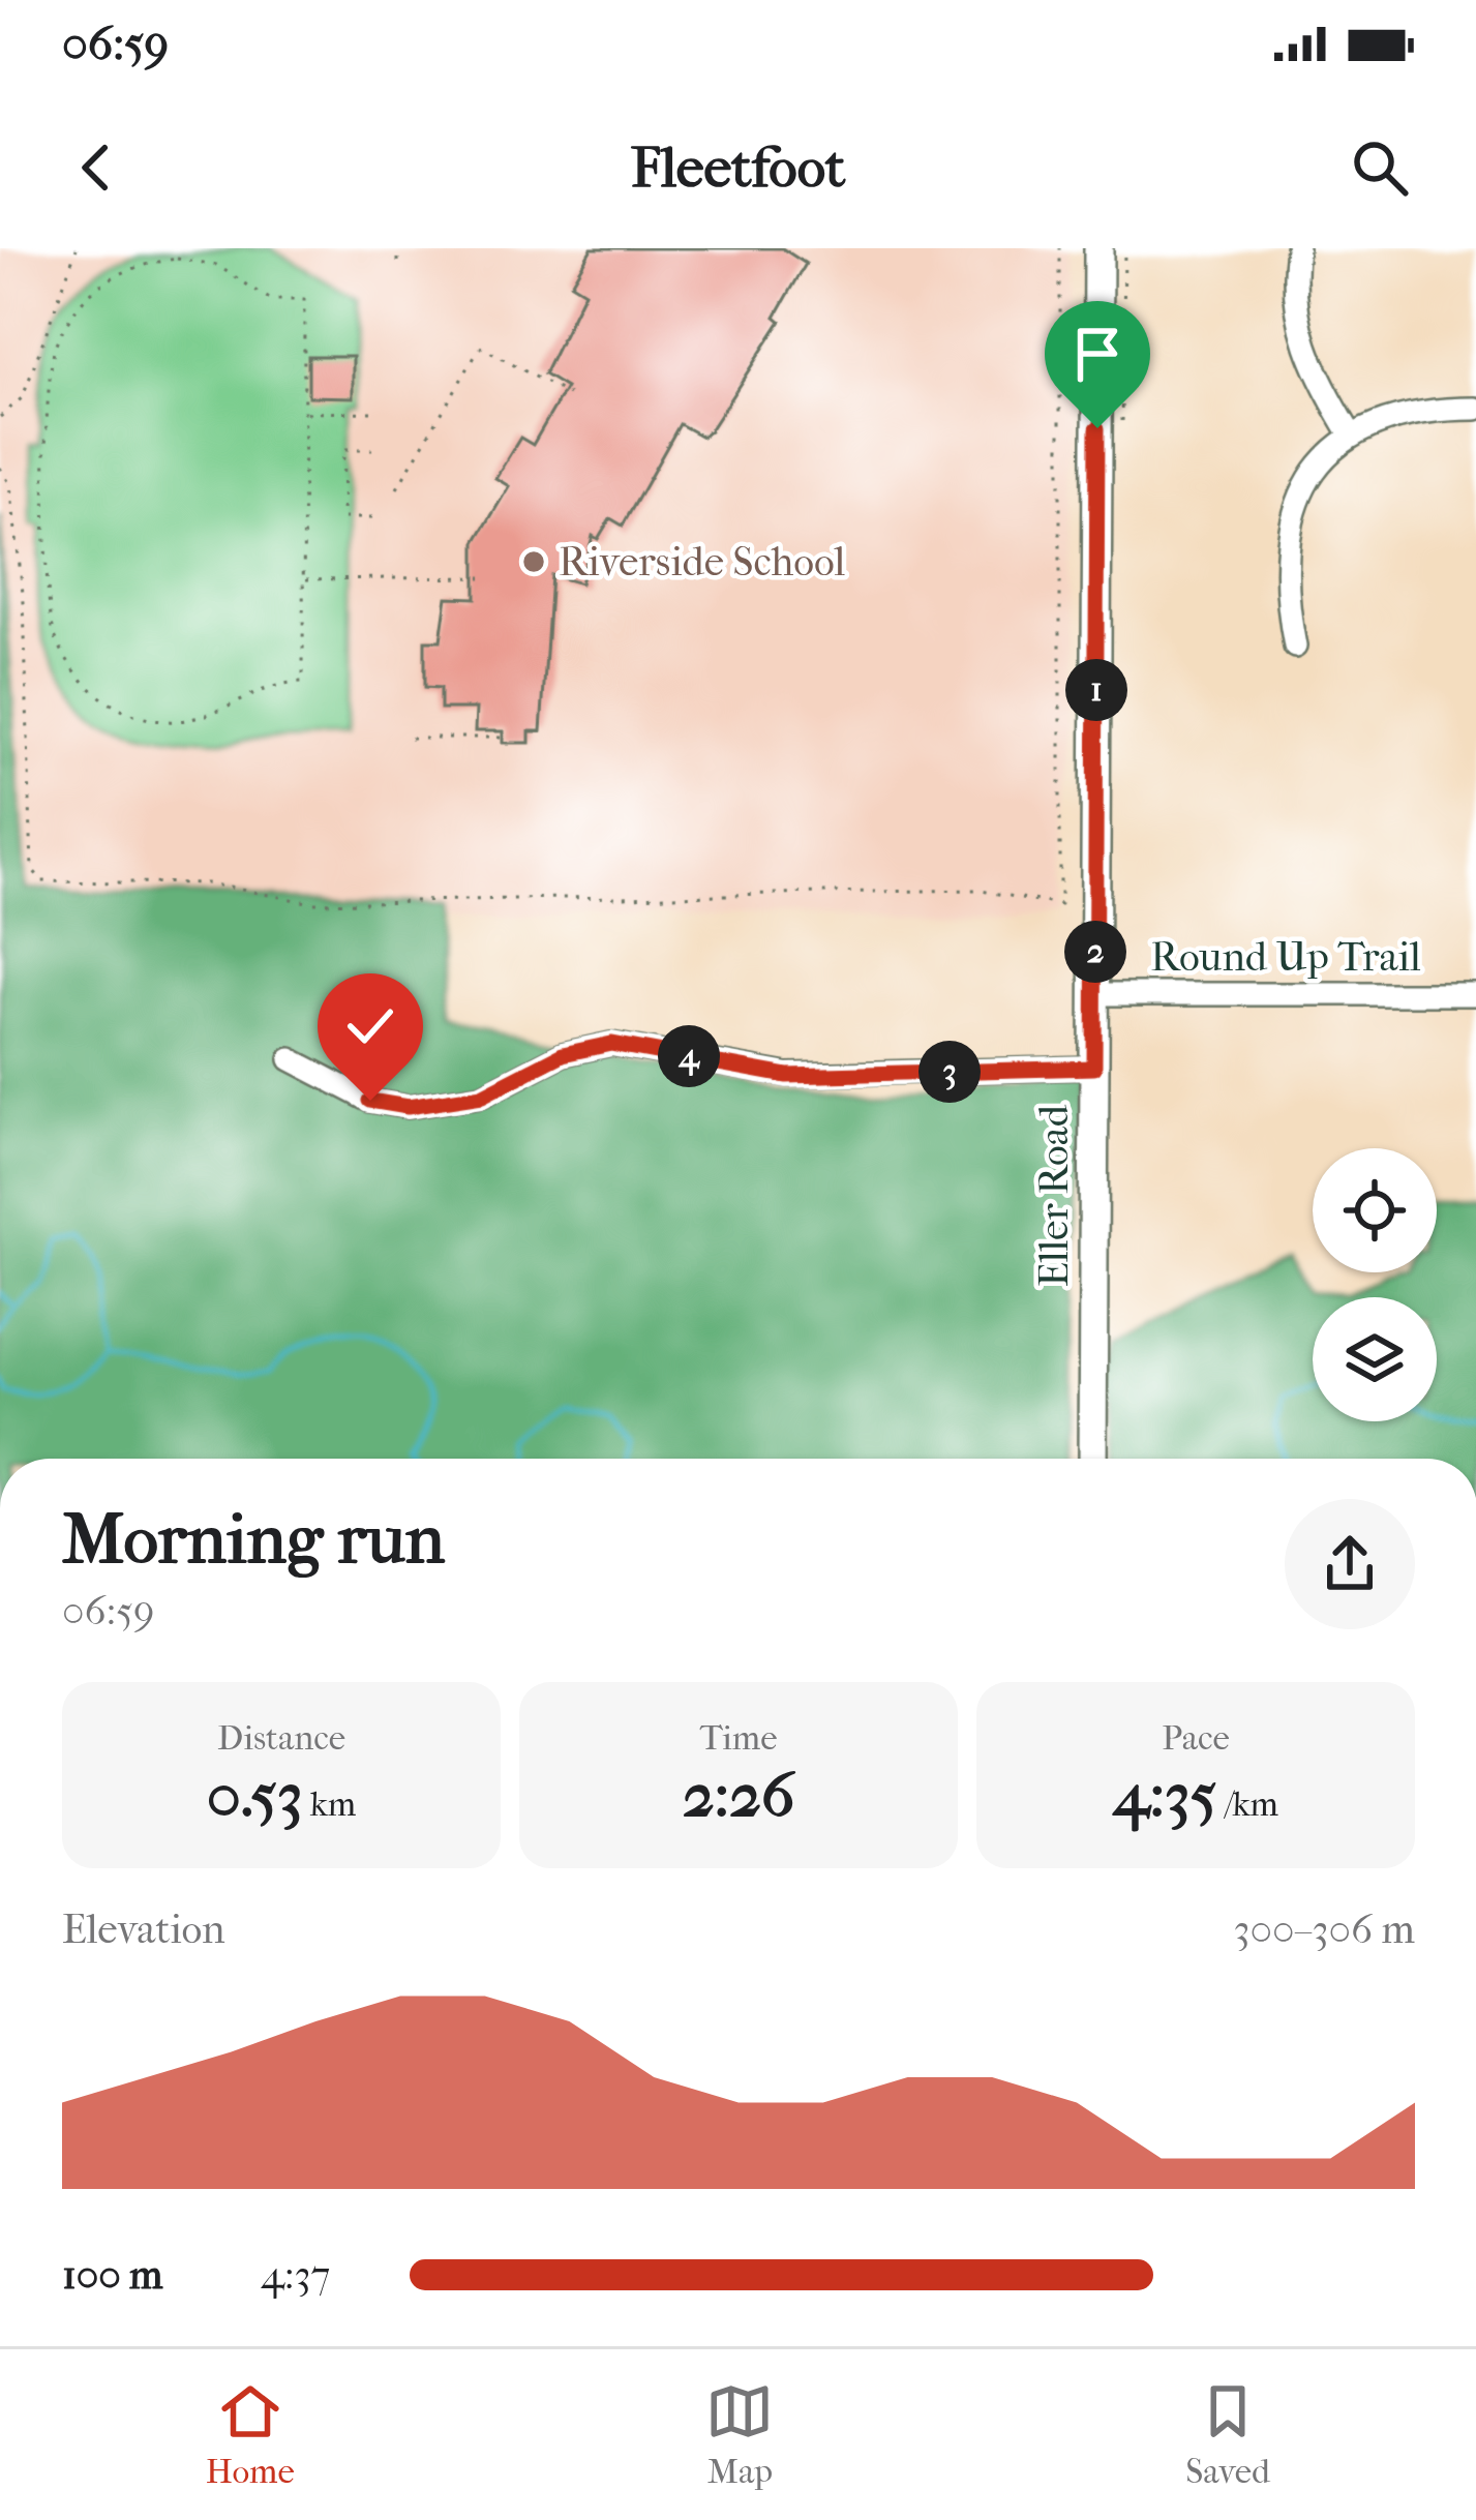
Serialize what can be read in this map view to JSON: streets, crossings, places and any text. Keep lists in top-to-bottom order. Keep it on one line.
{"streets":{"street":["Round Up Trail","Eller Road"]},"crossings":[["Round Up Trail","Eller Road"]],"places":["Riverside School"],"page":{"status":"06:59","header":"Fleetfoot","pins":["1","2","4","3"],"heading":["Morning run","06:59"],"stats":[["Distance","0.53 km"],["Time","2:26"],["Pace","4:35 /km"]],"chart":["Elevation","300–306 m"],"list":[{"name":"100 m","note":"4:37"}],"tabs":["Home","Map","Saved"]}}
